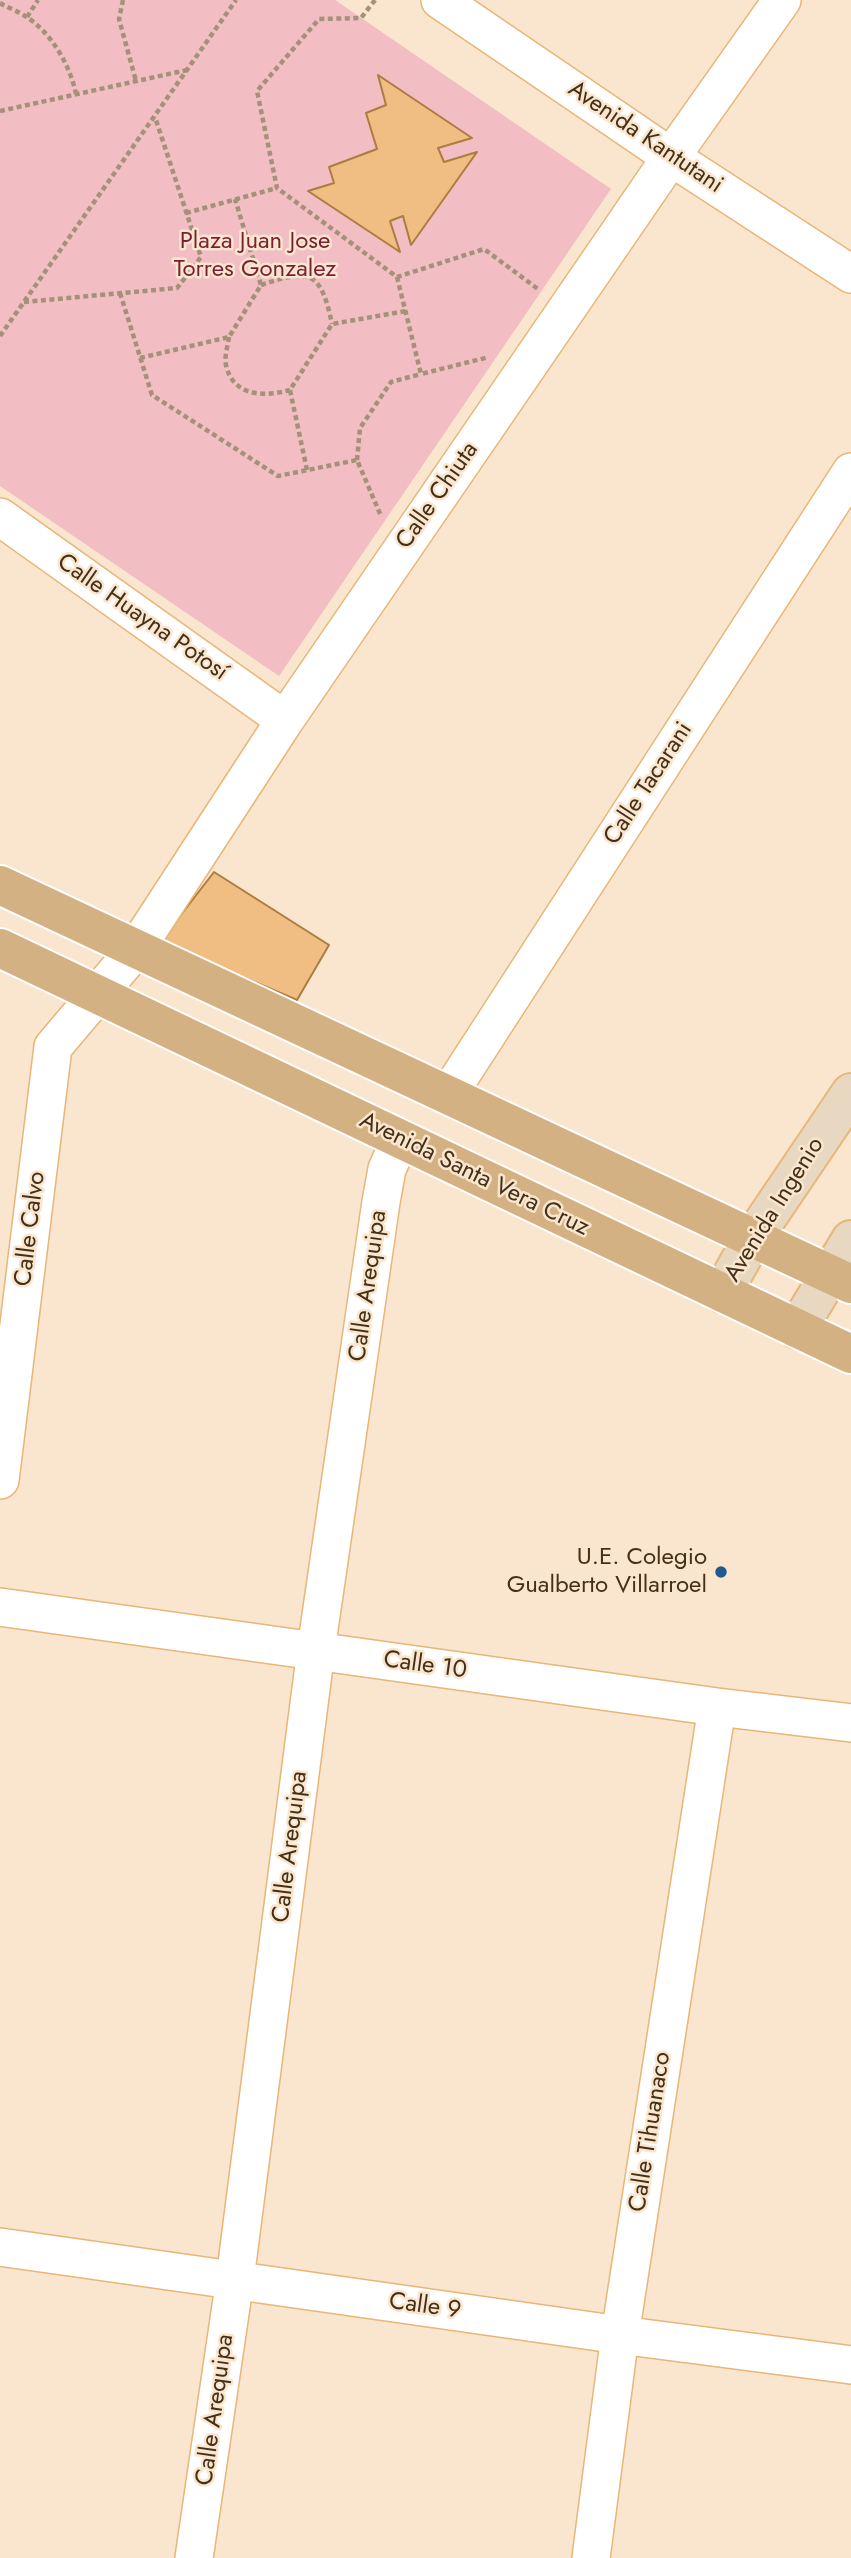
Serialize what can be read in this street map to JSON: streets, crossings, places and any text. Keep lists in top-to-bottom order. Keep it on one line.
{"streets":{"main road":["Avenida Santa Vera Cruz"],"street":["Avenida Kantutani","Calle Chiuta","Calle Huayna Potosí","Calle Tacarani","Avenida Ingenio","Calle Calvo","Calle Arequipa","Calle 10","Calle Tihuanaco","Calle 9"]},"crossings":[["Avenida Kantutani","Calle Chiuta"],["Calle Chiuta","Calle Huayna Potosí"],["Calle Chiuta","Avenida Santa Vera Cruz"],["Calle Chiuta","Calle Calvo"],["Avenida Santa Vera Cruz","Avenida Ingenio"],["Avenida Santa Vera Cruz","Calle Calvo"],["Avenida Santa Vera Cruz","Calle Arequipa"],["Calle Arequipa","Calle 10"],["Calle Arequipa","Calle 9"],["Calle 10","Calle Tihuanaco"],["Calle Tihuanaco","Calle 9"]],"parks":["Plaza Juan Jose Torres Gonzalez"],"places":["U.E. Colegio Gualberto Villarroel"]}
